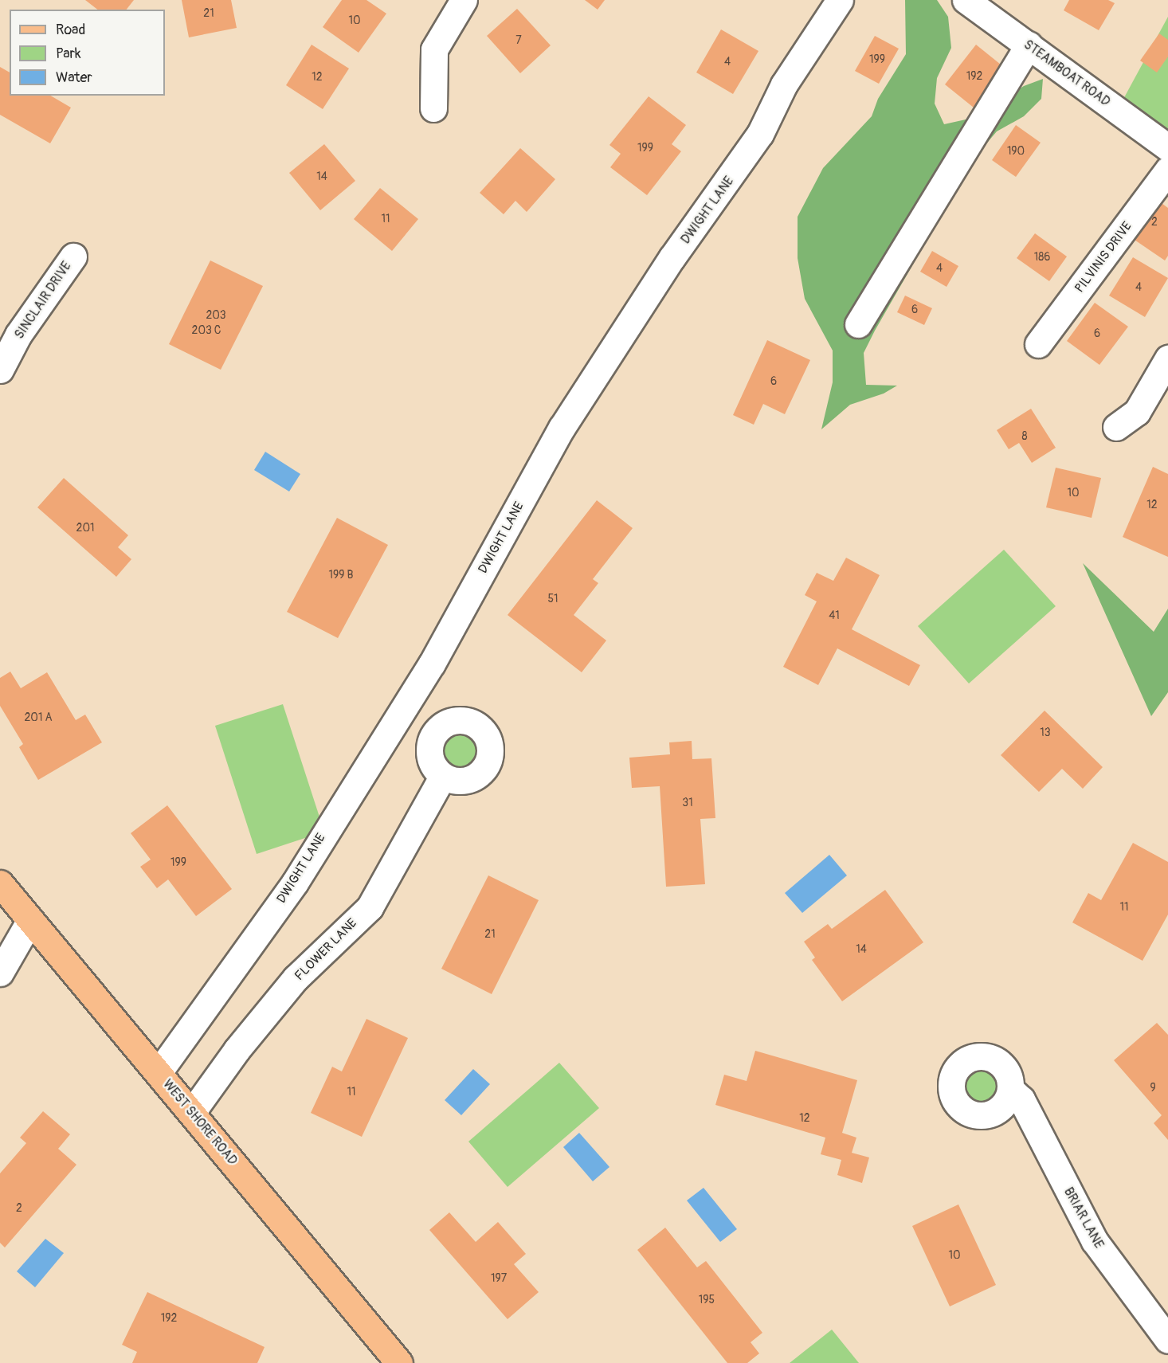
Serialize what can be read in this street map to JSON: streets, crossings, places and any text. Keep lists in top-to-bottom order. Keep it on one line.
{"streets":{"main road":["WEST SHORE ROAD"],"street":["STEAMBOAT ROAD","DWIGHT LANE","PILVINIS DRIVE","SINCLAIR DRIVE","FLOWER LANE","BRIAR LANE"]},"crossings":[["DWIGHT LANE","WEST SHORE ROAD"],["FLOWER LANE","WEST SHORE ROAD"]],"house_numbers":["21","10","7","199","4","192","12","199","190","14","11","2","186","4","4","6","203","203 C","6","6","8","10","12","201","199 B","51","41","201 A","13","31","199","11","21","14","9","11","12","2","10","197","195","192"],"legend":["Road","Park","Water"]}
